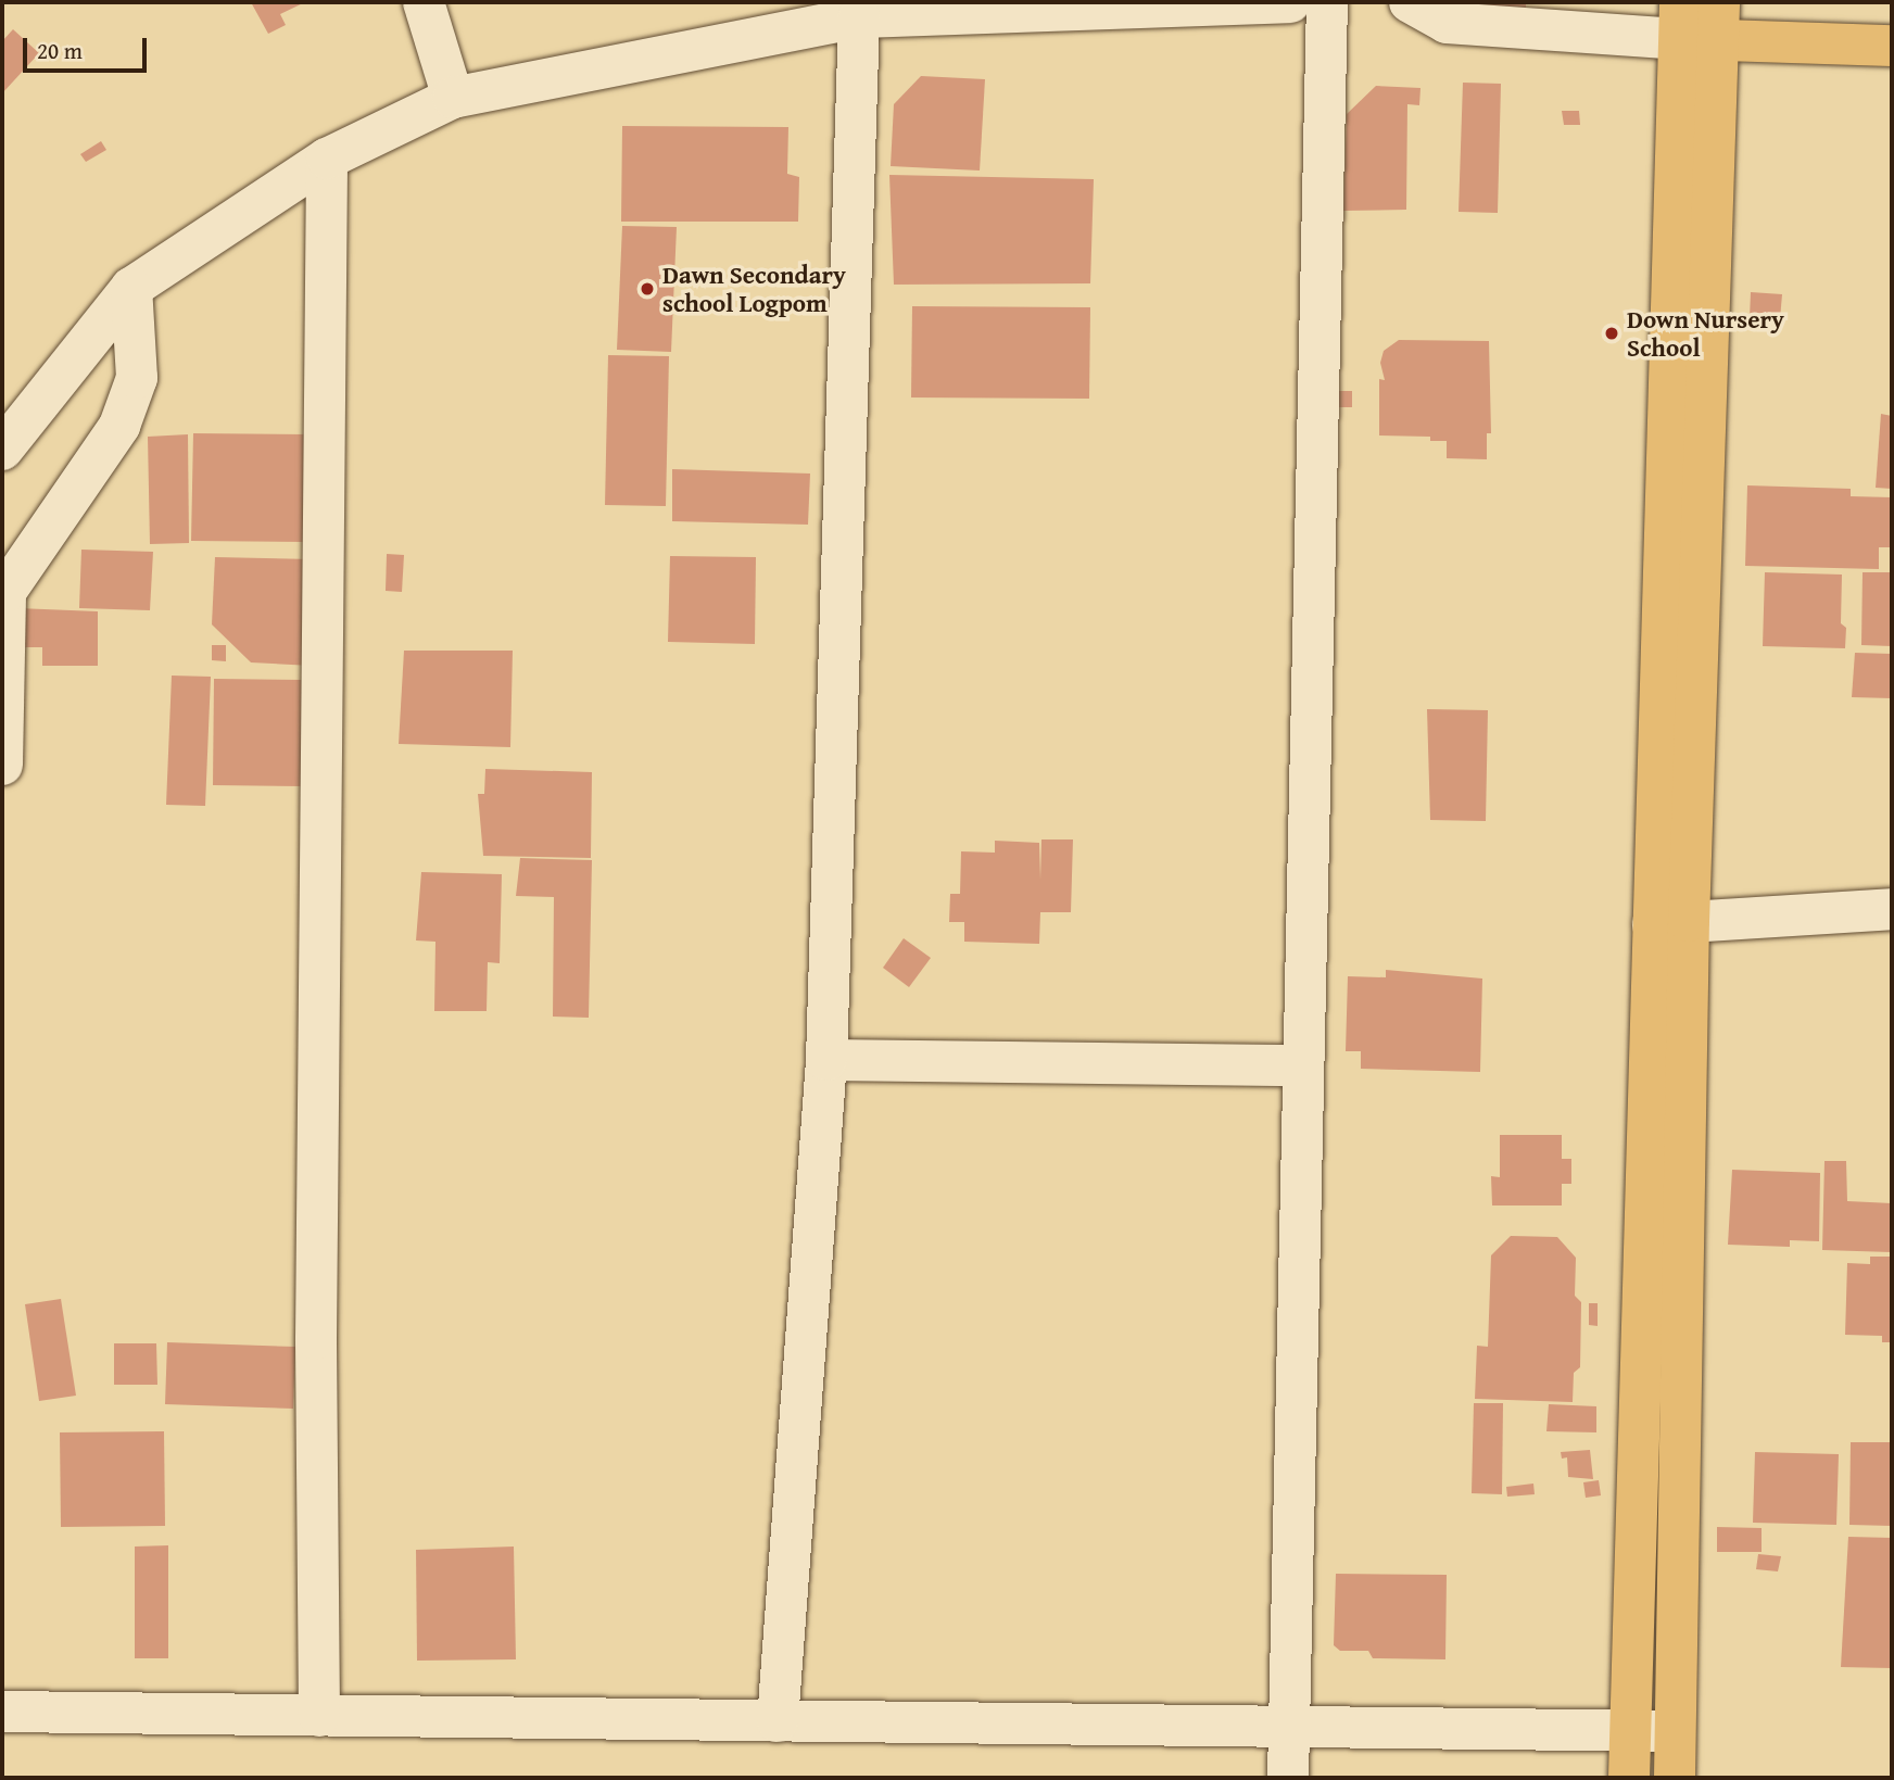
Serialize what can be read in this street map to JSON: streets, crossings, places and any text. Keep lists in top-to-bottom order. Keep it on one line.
{"places":["Dawn Secondary school Logpom","Down Nursery School"],"scale_bar":"20 m"}
